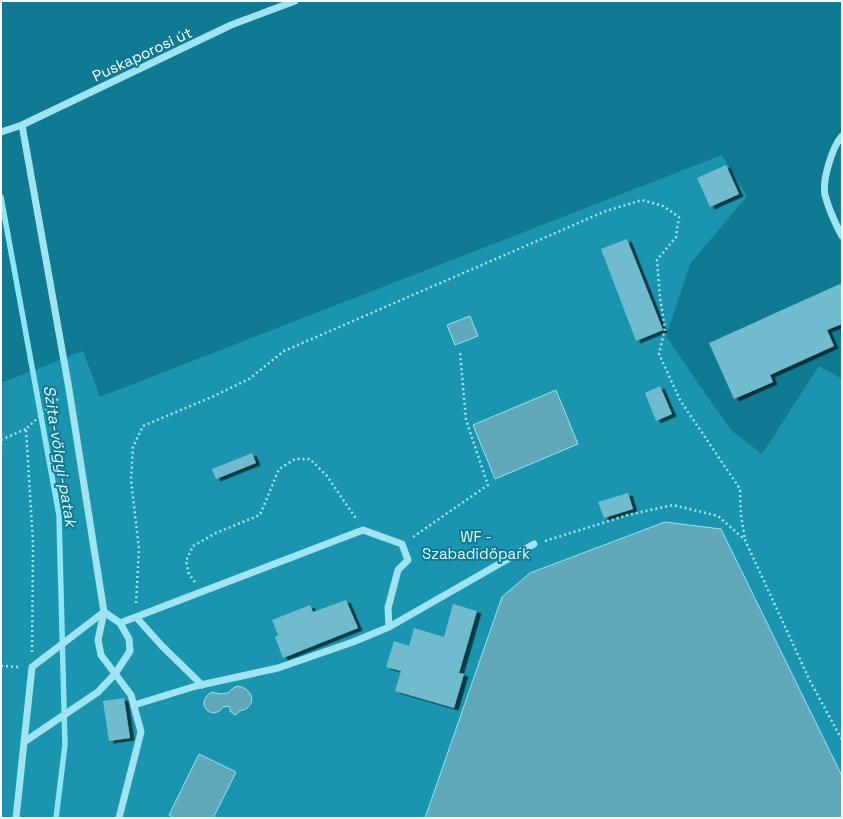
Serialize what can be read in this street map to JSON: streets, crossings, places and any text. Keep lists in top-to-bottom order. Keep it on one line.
{"streets":{"street":["Puskaporosi út"]},"water":["Szita-völgyi-patak"],"parks":["WF - Szabadidőpark"]}
